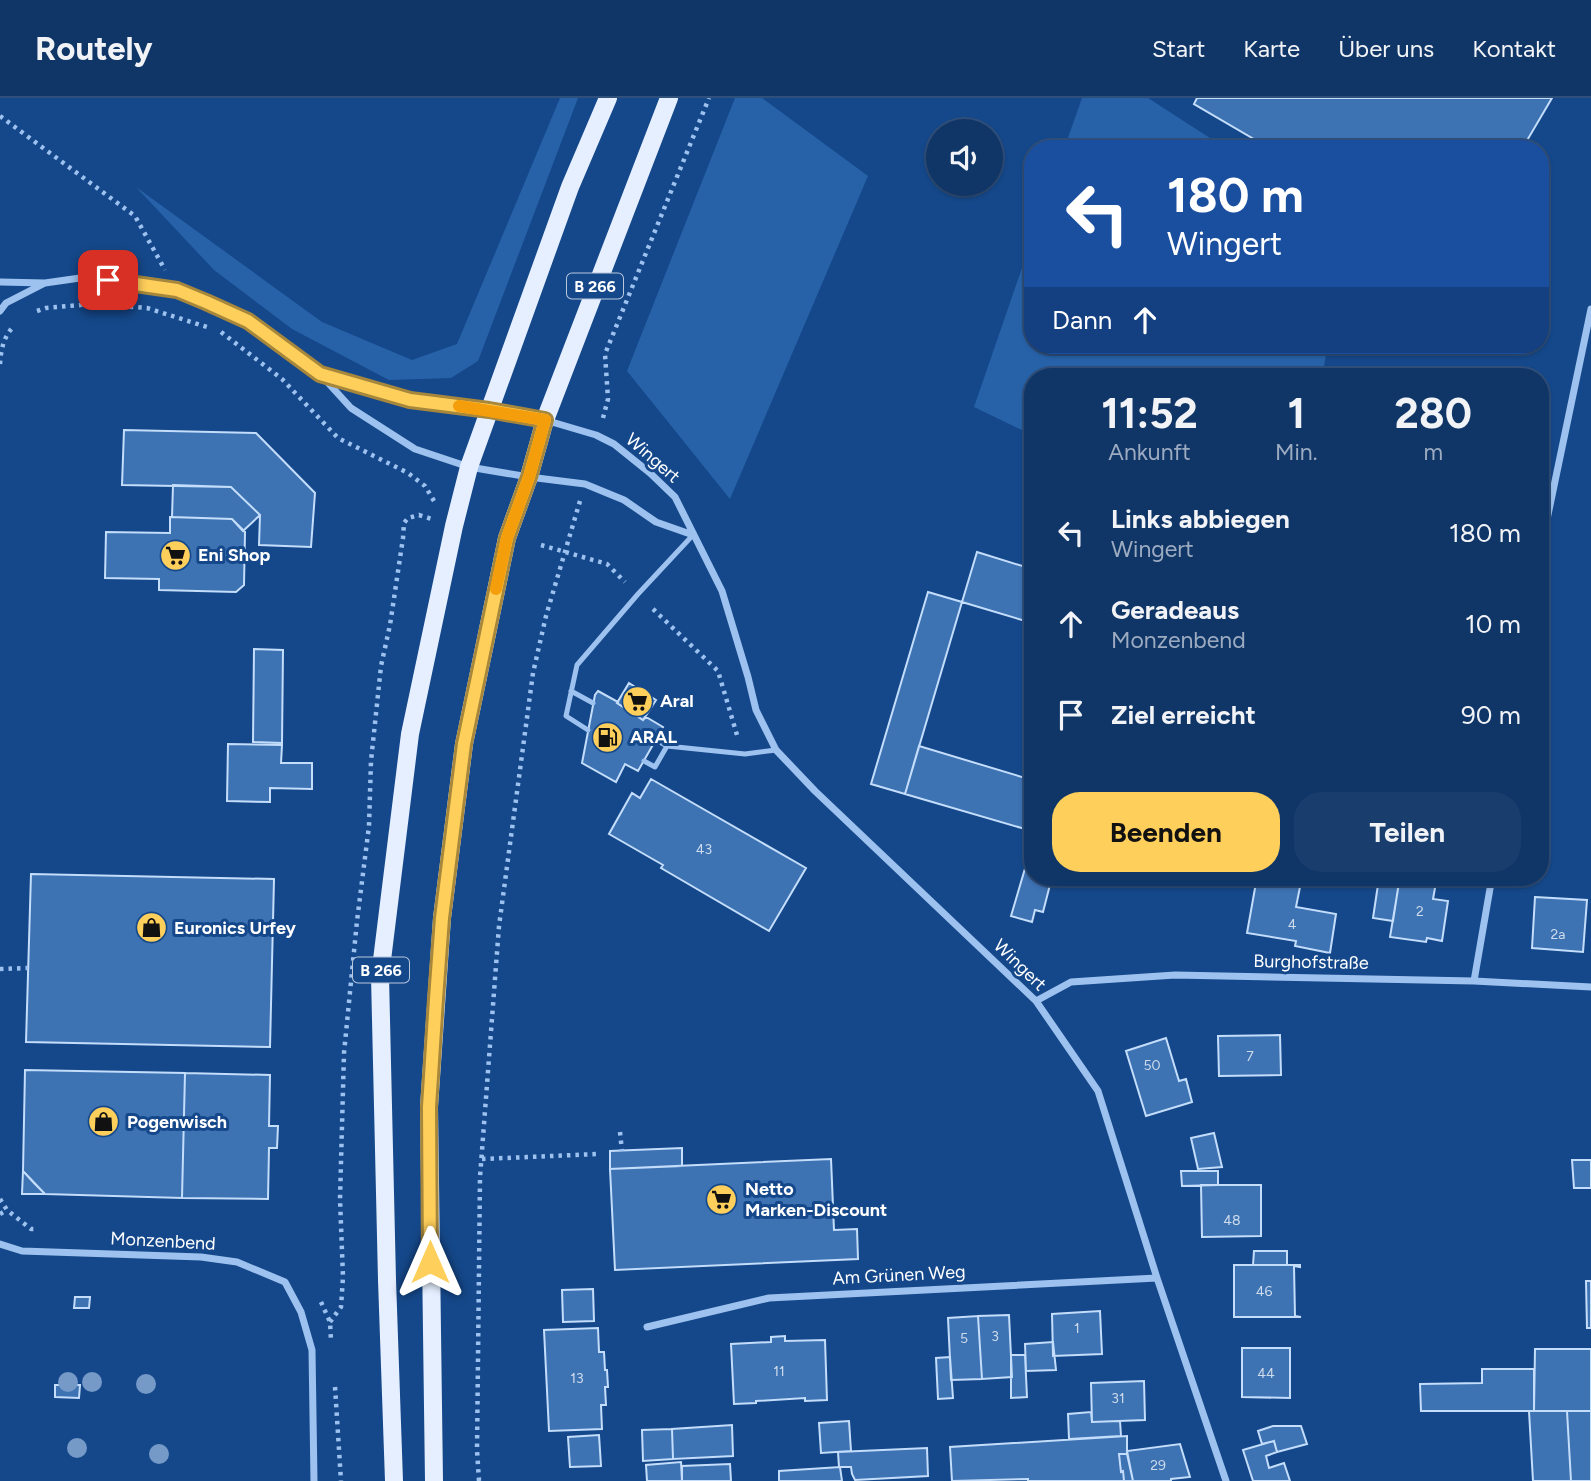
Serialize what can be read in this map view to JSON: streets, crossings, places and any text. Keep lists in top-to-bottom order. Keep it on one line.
{"streets":{"main road":["B 266"],"street":["Wingert","Burghofstraße","Monzenbend","Am Grünen Weg"]},"crossings":[["B 266","Wingert"],["Wingert","Burghofstraße"],["Wingert","Am Grünen Weg"]],"places":{"supermarket":["Eni Shop","Aral","Netto Marken-Discount"],"fuel station":["ARAL"],"shop":["Euronics Urfey","Pogenwisch"]},"house_numbers":["43","2","4","2a","7","50","48","46","1","3","5","11","44","13","31","29"],"page":{"header":"Routely","nav":["Start","Karte","Über uns","Kontakt"],"turn":["180 m","Wingert"],"then":"Dann","eta":["11:52","Ankunft","1","Min.","280","m"],"list":[{"name":"Links abbiegen","note":"Wingert","value":"180 m"},{"name":"Geradeaus","note":"Monzenbend","value":"10 m"},{"name":"Ziel erreicht","value":"90 m"}],"buttons":["Beenden","Teilen"]}}
